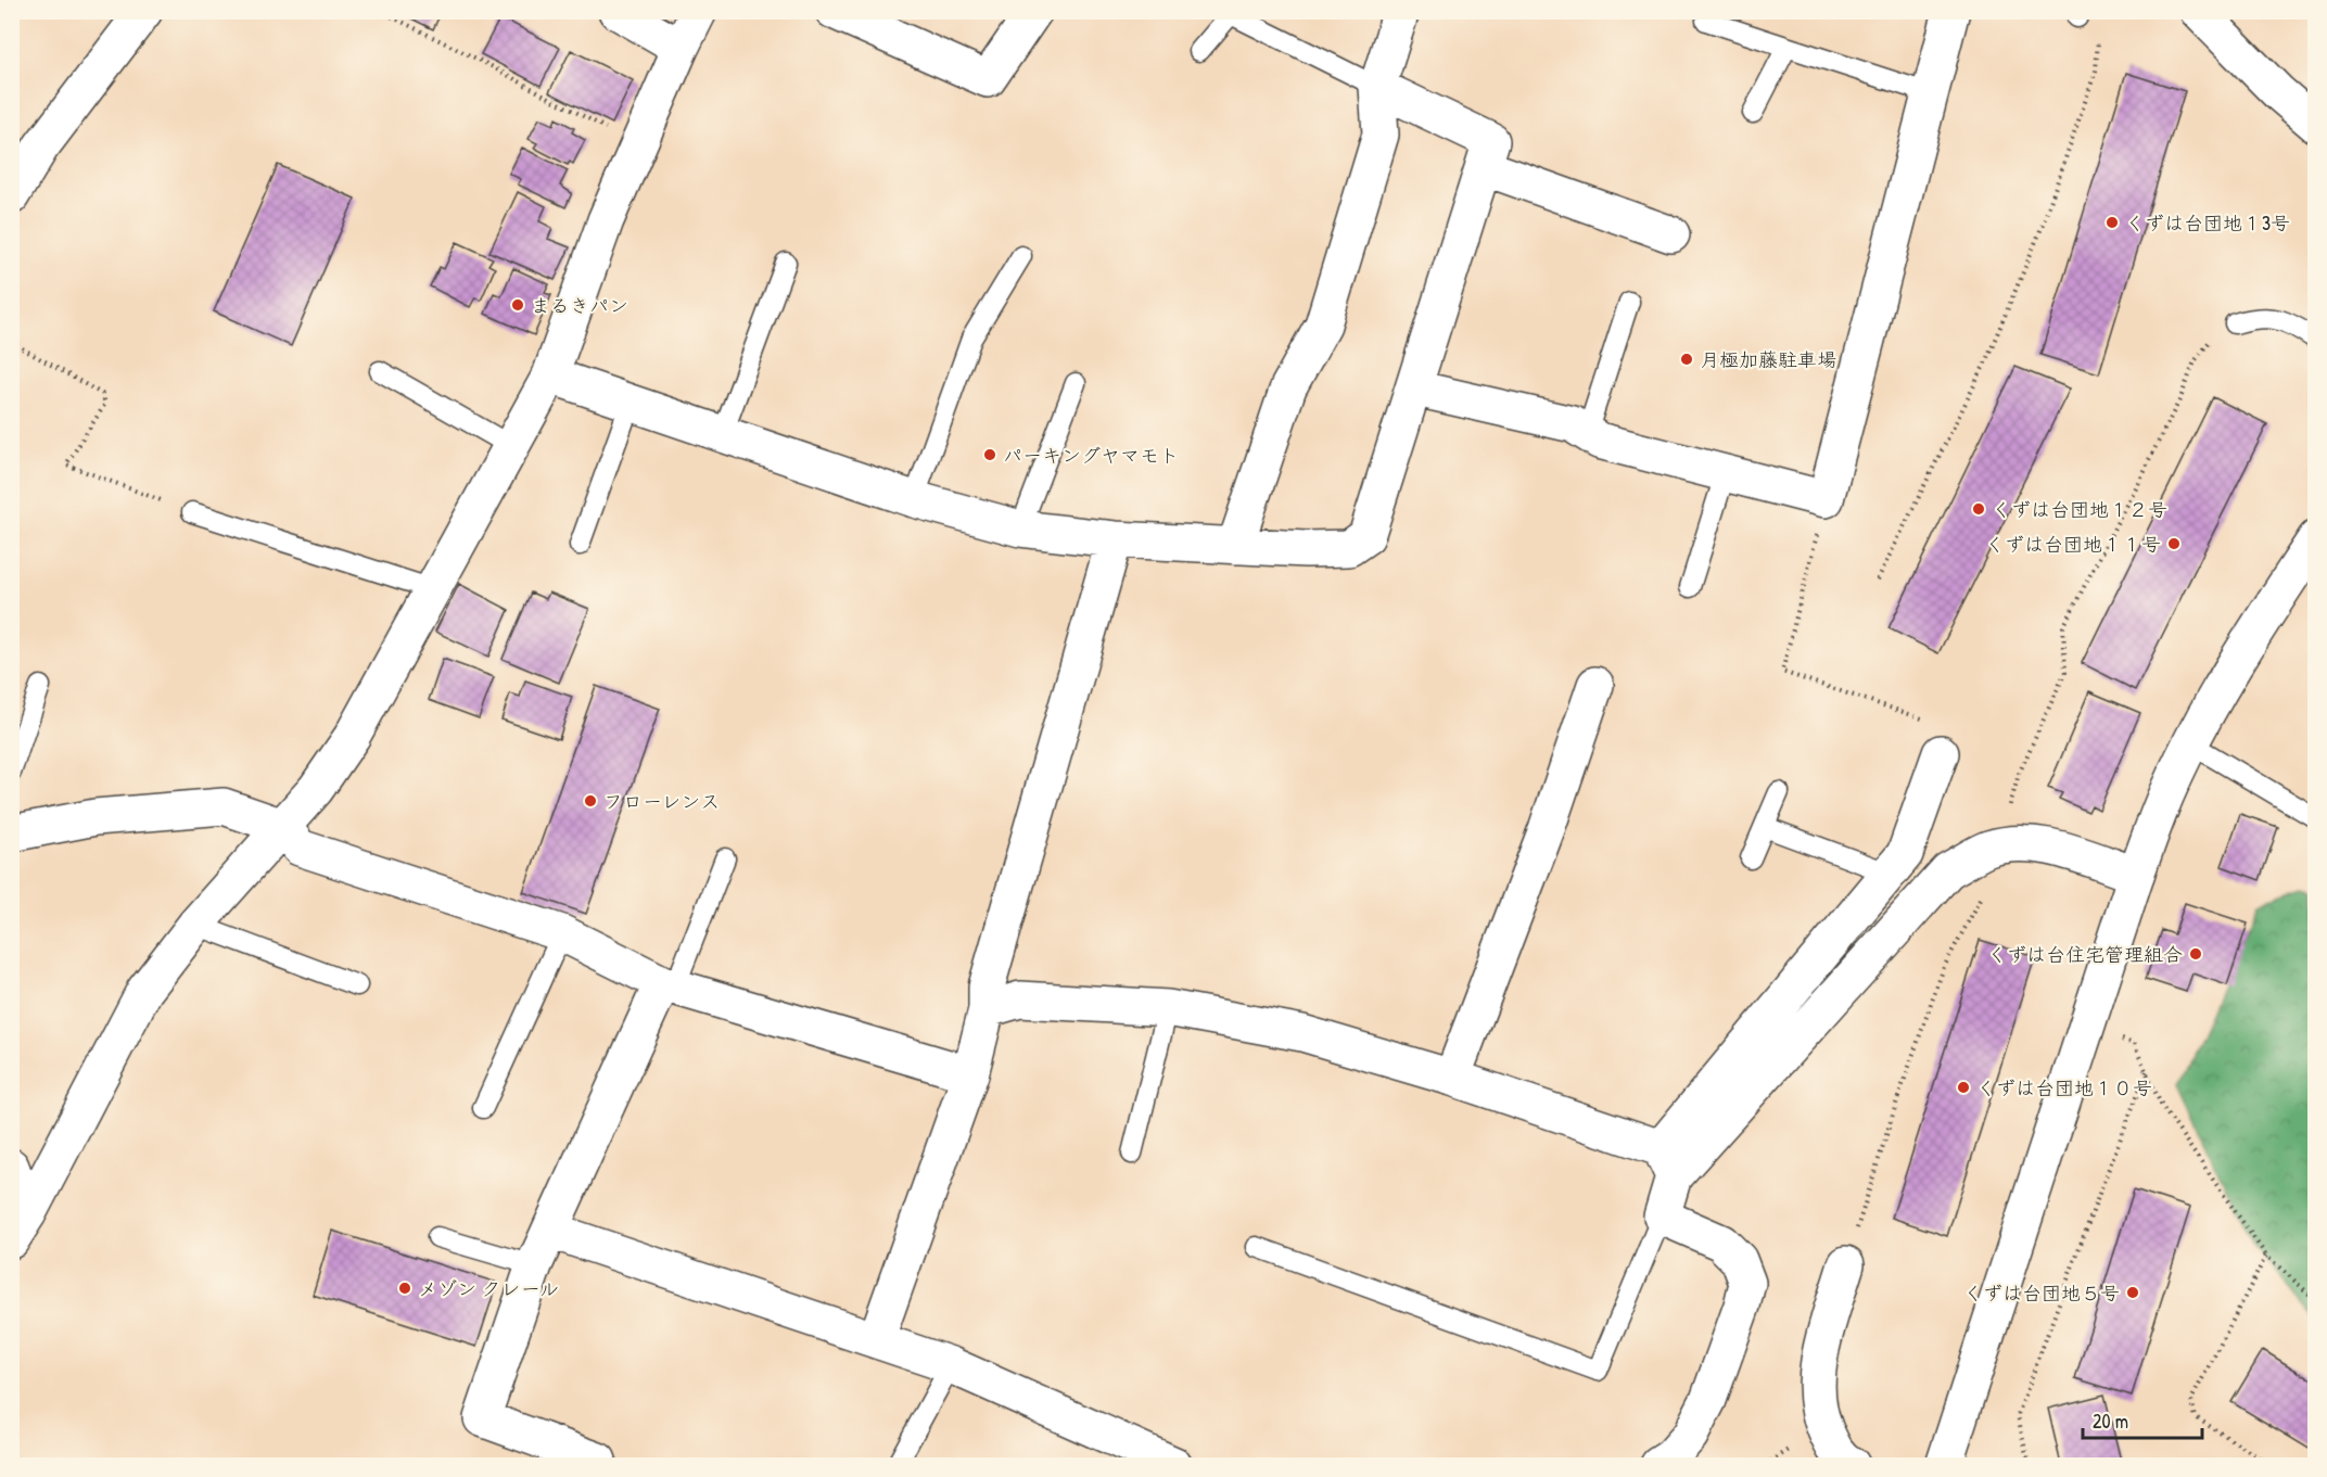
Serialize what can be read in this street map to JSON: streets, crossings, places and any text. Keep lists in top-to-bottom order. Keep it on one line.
{"places":["くずは台団地１3号","まるきパン","月極加藤駐車場","パーキングヤマモト","くずは台団地１２号","くずは台団地１１号","フローレンス","くずは台住宅管理組合","くずは台団地１０号","メゾン クレール","くずは台団地５号"],"scale_bar":"20 m"}
